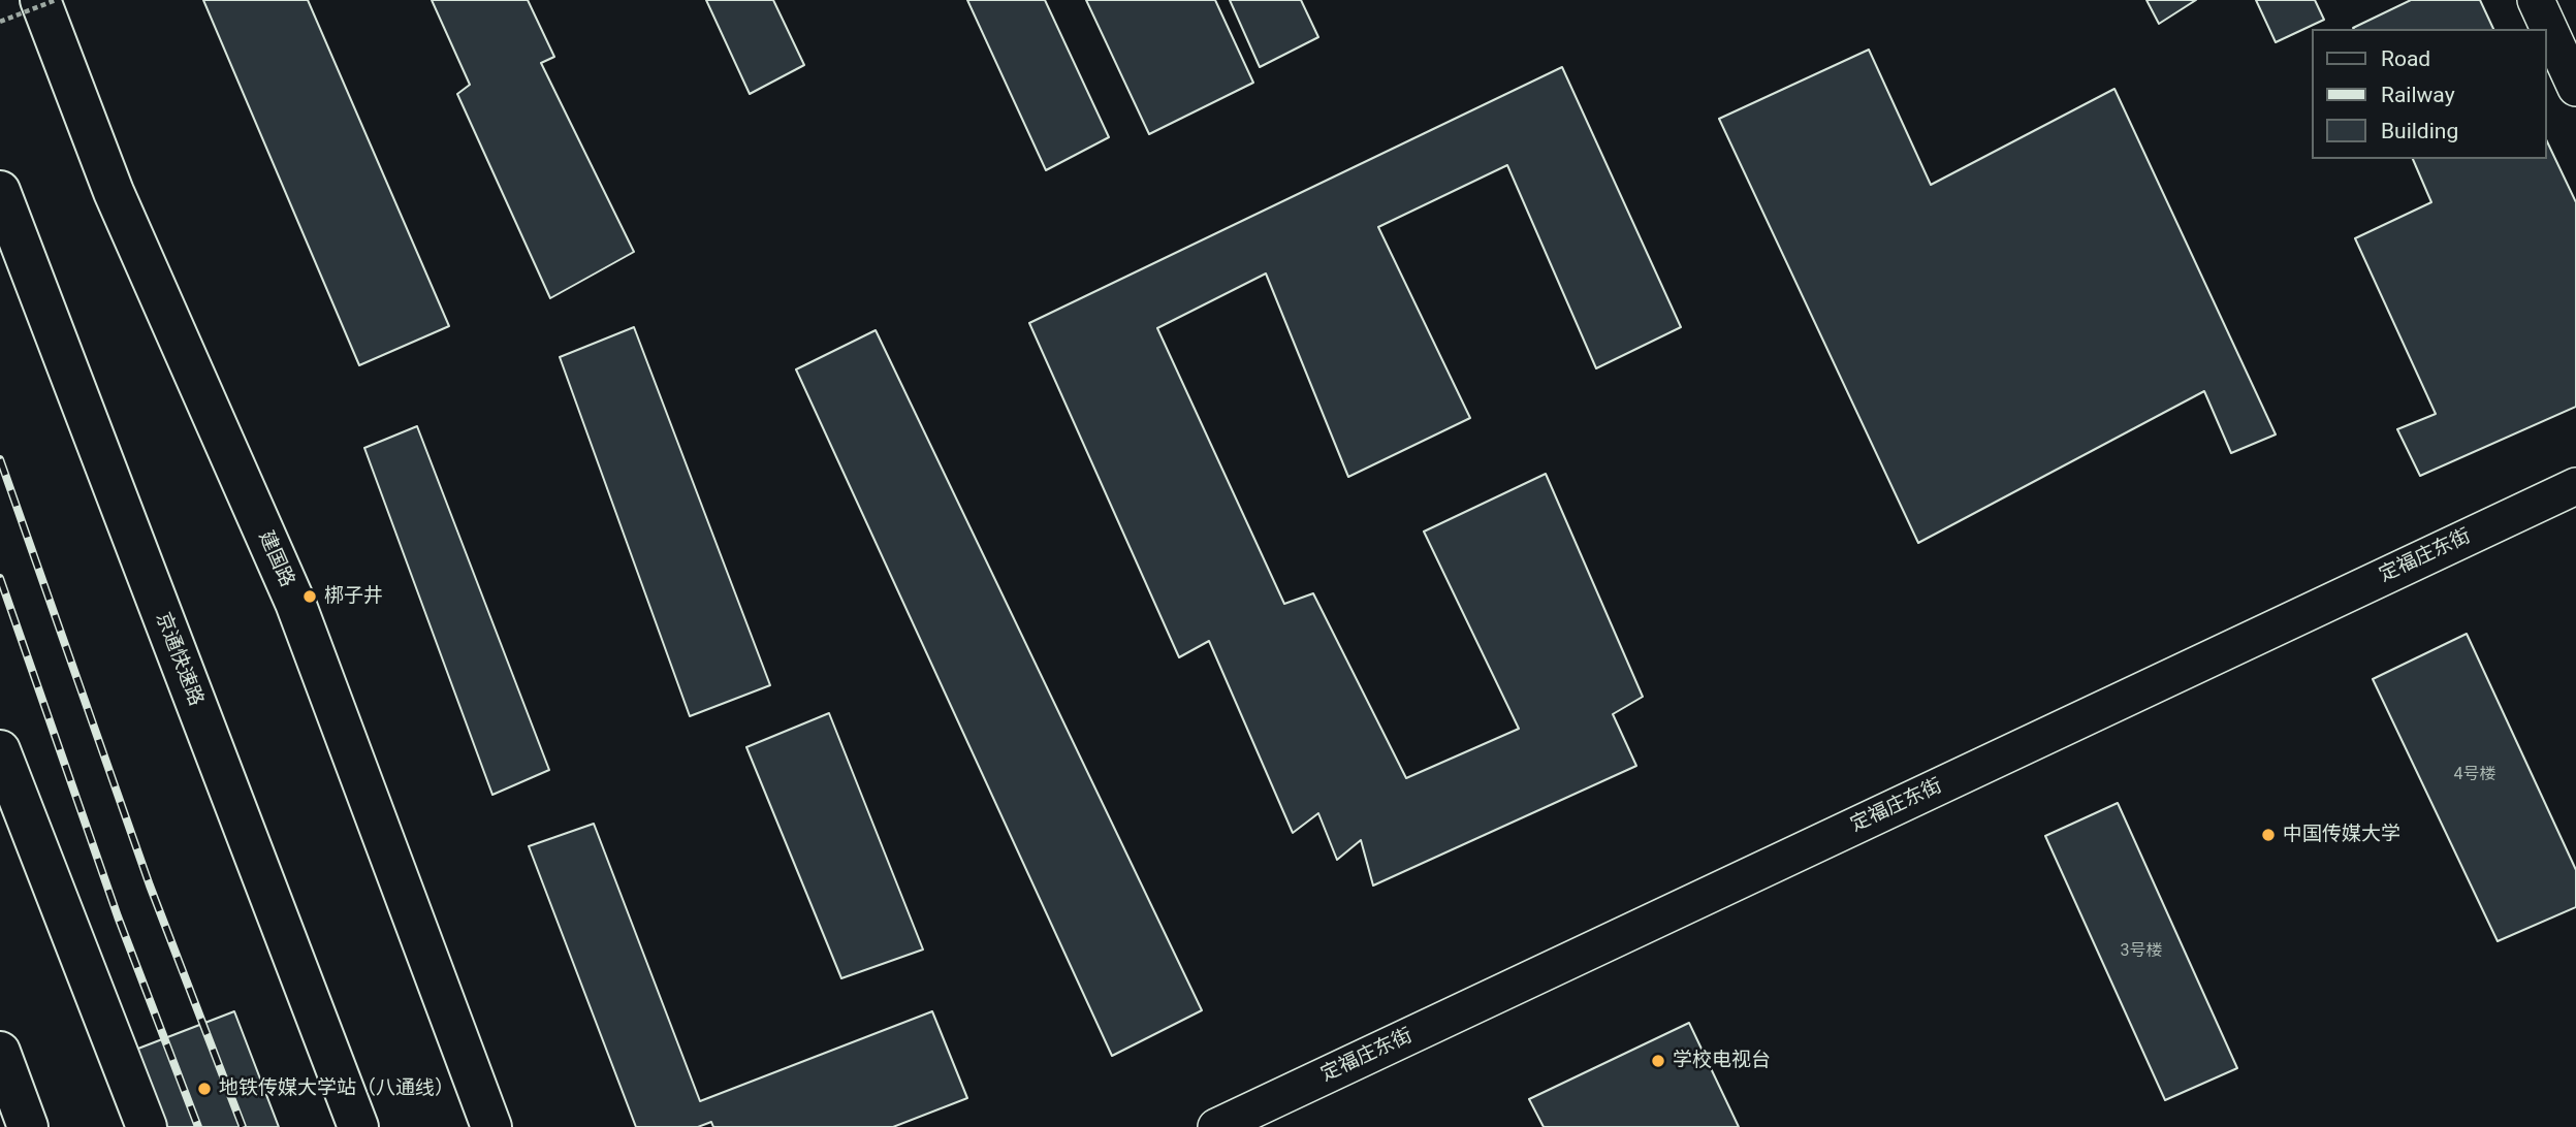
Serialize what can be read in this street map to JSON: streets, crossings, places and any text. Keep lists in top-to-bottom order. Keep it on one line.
{"streets":{"main road":["建国路","京通快速路"],"street":["定福庄东街"]},"places":["梆子井","中国传媒大学","学校电视台","地铁传媒大学站（八通线）"],"house_numbers":["4号楼","3号楼"],"legend":["Road","Railway","Building"]}
